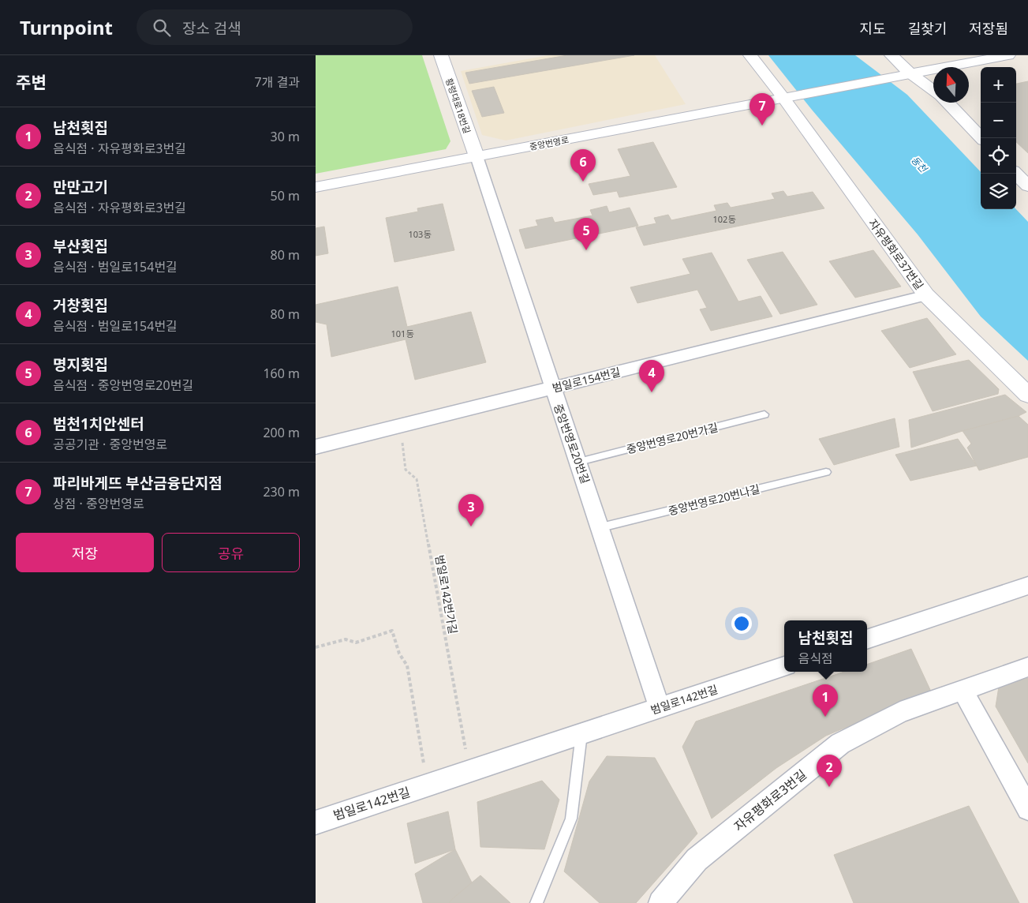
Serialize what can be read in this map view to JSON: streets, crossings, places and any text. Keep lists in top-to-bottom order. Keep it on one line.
{"streets":{"street":["황령대로18번길","중앙번영로","자유평화로37번길","범일로154번길","중앙번영로20번길","범일로142번길","자유평화로3번길"],"lane":["중앙번영로20번가길","중앙번영로20번나길"],"path":["범일로142번가길"]},"crossings":[["황령대로18번길","중앙번영로"],["황령대로18번길","중앙번영로20번길"],["중앙번영로","자유평화로37번길"],["중앙번영로","중앙번영로20번길"],["자유평화로37번길","범일로154번길"],["범일로154번길","중앙번영로20번길"],["범일로154번길","범일로142번가길"],["중앙번영로20번가길","중앙번영로20번길"],["중앙번영로20번길","중앙번영로20번나길"],["중앙번영로20번길","범일로142번길"],["범일로142번가길","범일로142번길"]],"water":["동천"],"house_numbers":["102동","103동","101동"],"north":"top","page":{"header":"Turnpoint","search":"장소 검색","nav":["지도","길찾기","저장됨"],"heading":["주변","7개 결과"],"map_buttons":["+","−"],"pins":["7","6","5","4","3","1","2"],"list":[{"mark":"1","name":"남천횟집","note":"음식점 · 자유평화로3번길","value":"30 m"},{"mark":"2","name":"만만고기","note":"음식점 · 자유평화로3번길","value":"50 m"},{"mark":"3","name":"부산횟집","note":"음식점 · 범일로154번길","value":"80 m"},{"mark":"4","name":"거창횟집","note":"음식점 · 범일로154번길","value":"80 m"},{"mark":"5","name":"명지횟집","note":"음식점 · 중앙번영로20번길","value":"160 m"},{"mark":"6","name":"범천1치안센터","note":"공공기관 · 중앙번영로","value":"200 m"},{"mark":"7","name":"파리바게뜨 부산금융단지점","note":"상점 · 중앙번영로","value":"230 m"}],"buttons":["저장","공유"],"popup":["남천횟집","음식점"]}}
